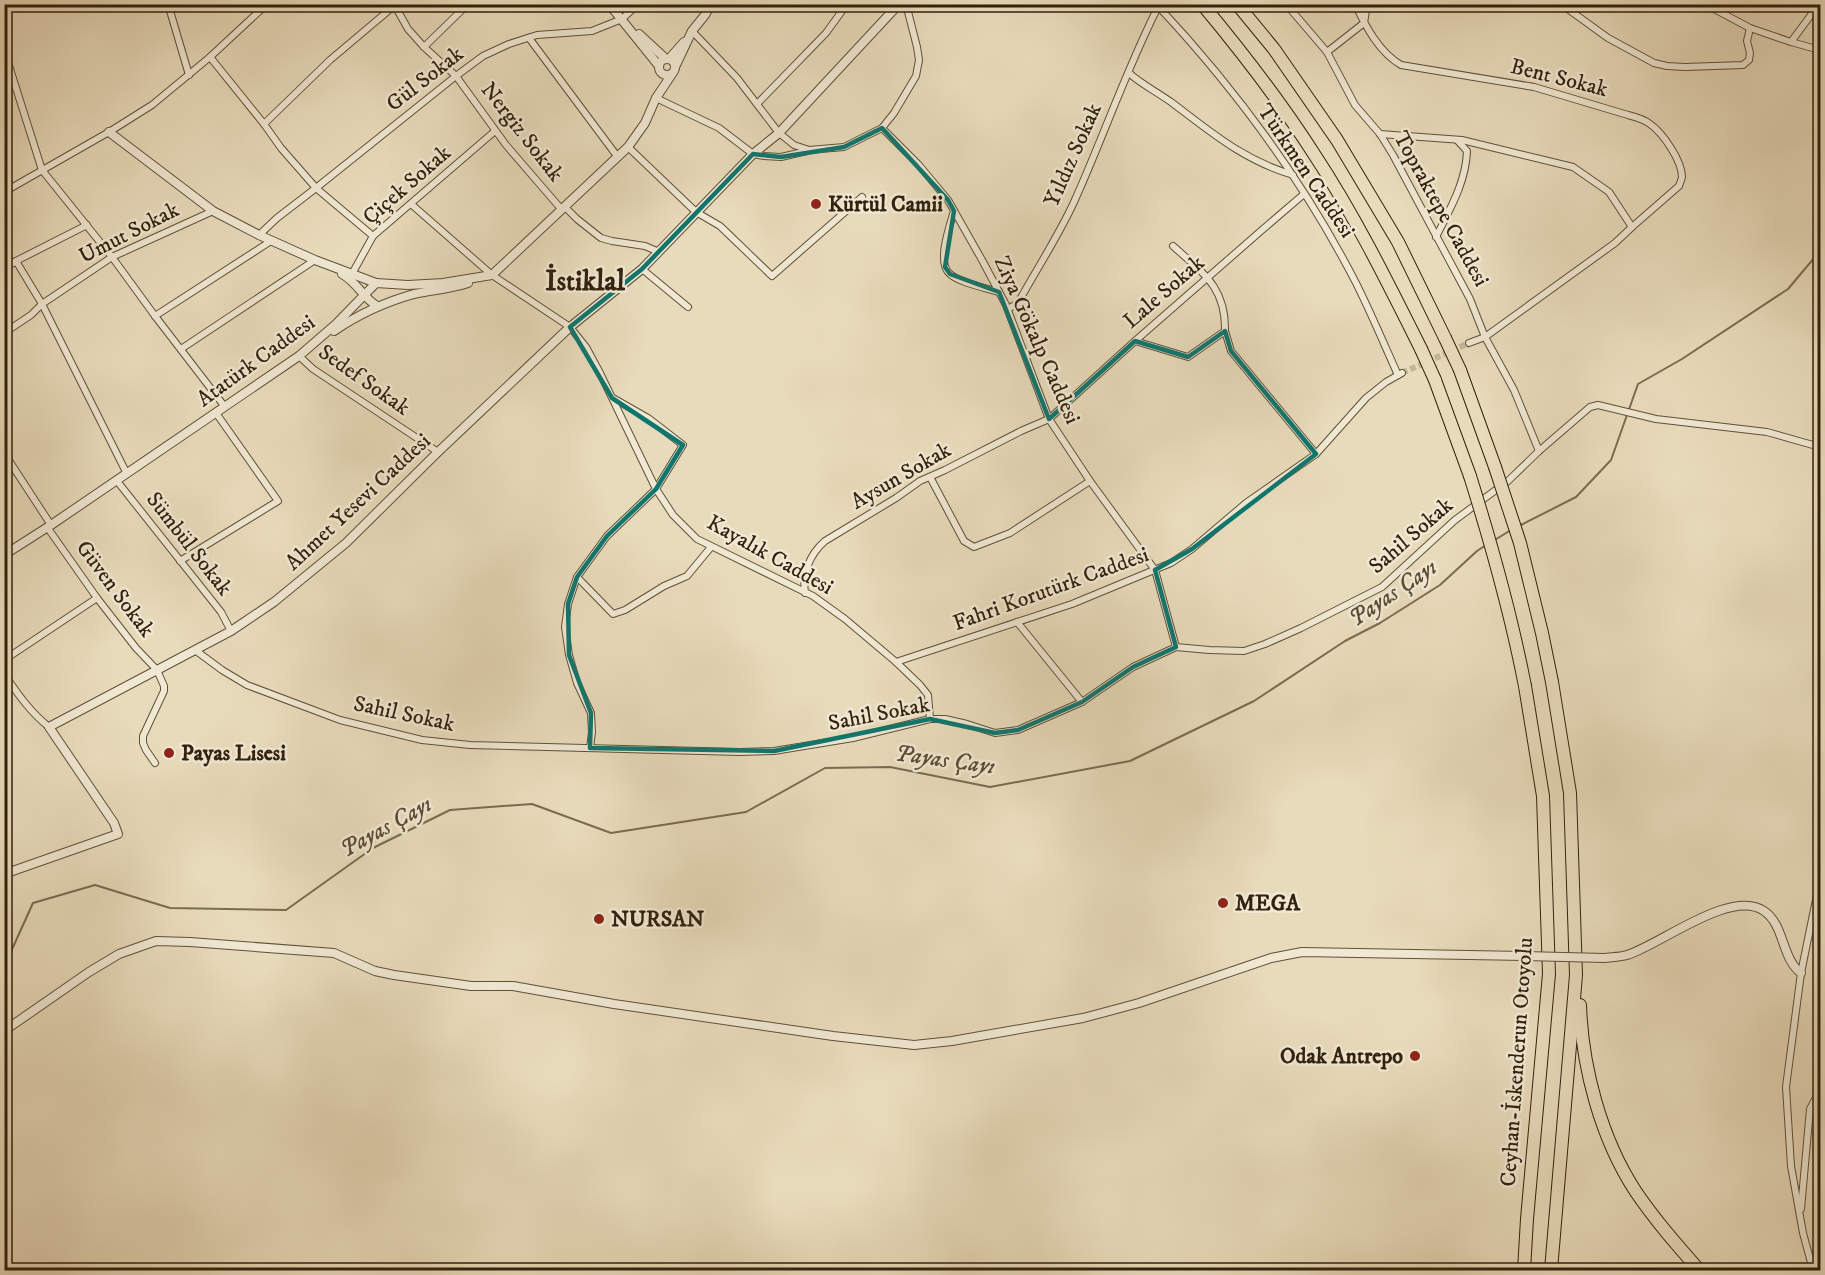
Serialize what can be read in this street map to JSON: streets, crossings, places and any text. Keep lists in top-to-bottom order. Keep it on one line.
{"streets":{"highway":["Ceyhan-İskenderun Otoyolu"],"street":["Bent Sokak","Gül Sokak","Nergiz Sokak","Yıldız Sokak","Türkmen Caddesi","Çiçek Sokak","Topraktepe Caddesi","Umut Sokak","Lale Sokak","Ziya Gökalp Caddesi","Atatürk Caddesi","Sedef Sokak","Aysun Sokak","Ahmet Yesevi Caddesi","Sahil Sokak","Sümbül Sokak","Kayalık Caddesi","Güven Sokak","Fahri Korutürk Caddesi"]},"crossings":[["Gül Sokak","Nergiz Sokak"],["Nergiz Sokak","Çiçek Sokak"],["Nergiz Sokak","Ahmet Yesevi Caddesi"],["Yıldız Sokak","Türkmen Caddesi"],["Yıldız Sokak","Ziya Gökalp Caddesi"],["Türkmen Caddesi","Lale Sokak"],["Türkmen Caddesi","Fahri Korutürk Caddesi"],["Çiçek Sokak","Kayalık Caddesi"],["Topraktepe Caddesi","Sahil Sokak"],["Lale Sokak","Ziya Gökalp Caddesi"],["Lale Sokak","Aysun Sokak"],["Ziya Gökalp Caddesi","Aysun Sokak"],["Ziya Gökalp Caddesi","Fahri Korutürk Caddesi"],["Atatürk Caddesi","Sedef Sokak"],["Atatürk Caddesi","Sümbül Sokak"],["Atatürk Caddesi","Güven Sokak"],["Sedef Sokak","Ahmet Yesevi Caddesi"],["Aysun Sokak","Kayalık Caddesi"],["Ahmet Yesevi Caddesi","Sahil Sokak"],["Ahmet Yesevi Caddesi","Sümbül Sokak"],["Ahmet Yesevi Caddesi","Kayalık Caddesi"],["Ahmet Yesevi Caddesi","Güven Sokak"],["Sahil Sokak","Kayalık Caddesi"],["Kayalık Caddesi","Fahri Korutürk Caddesi"]],"districts":["İstiklal"],"water":["Payas Çayı"],"places":["Kürtül Camii","Payas Lisesi","MEGA","NURSAN","Odak Antrepo"]}
